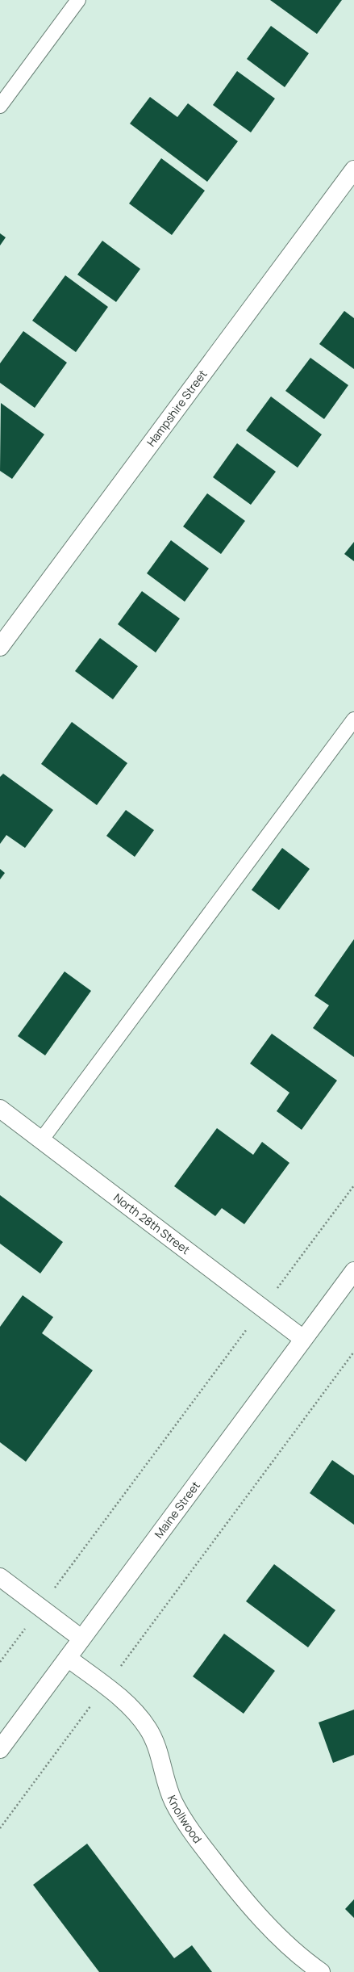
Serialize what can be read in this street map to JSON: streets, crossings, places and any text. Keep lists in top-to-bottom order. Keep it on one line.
{"streets":{"street":["Hampshire Street","North 28th Street","Maine Street","Knollwood"]},"crossings":[["North 28th Street","Maine Street"],["Maine Street","Knollwood"]]}
